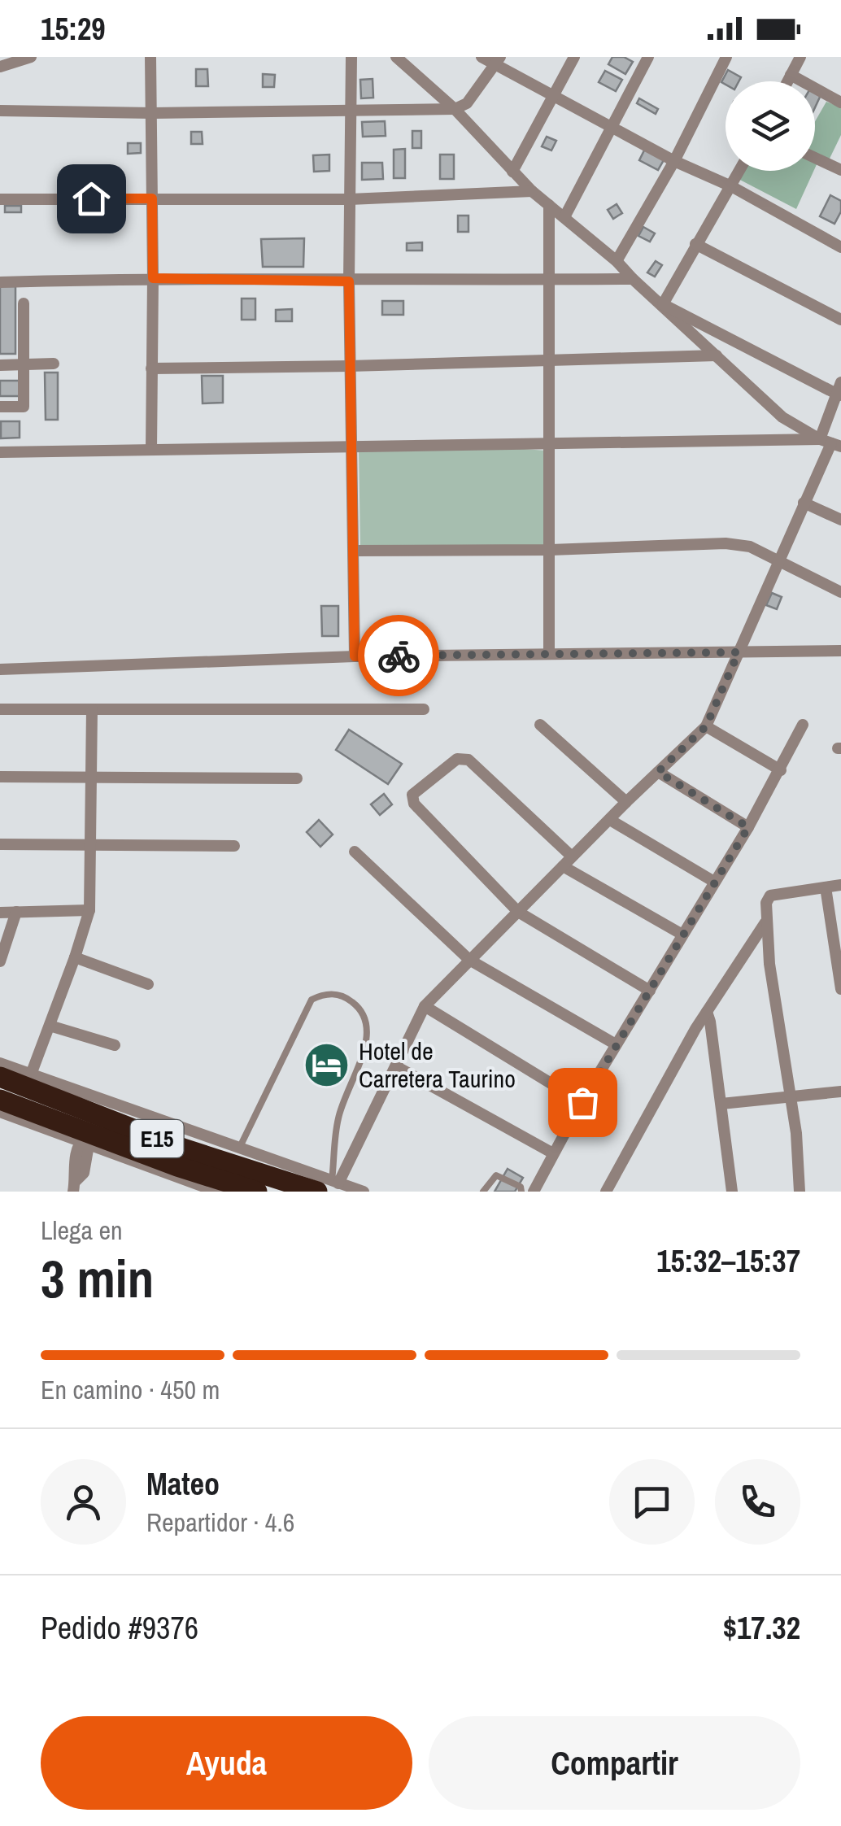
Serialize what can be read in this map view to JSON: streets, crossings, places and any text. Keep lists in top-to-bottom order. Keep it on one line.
{"streets":{"highway":["E15"]},"places":{"hotel":["Hotel de Carretera Taurino"]},"page":{"status":"15:29","heading":["3 min","Llega en","15:32–15:37"],"panel":["Mateo","Repartidor · 4.6","Pedido #9376","$17.32"],"bar":"En camino · 450 m","buttons":["Ayuda","Compartir"]}}
